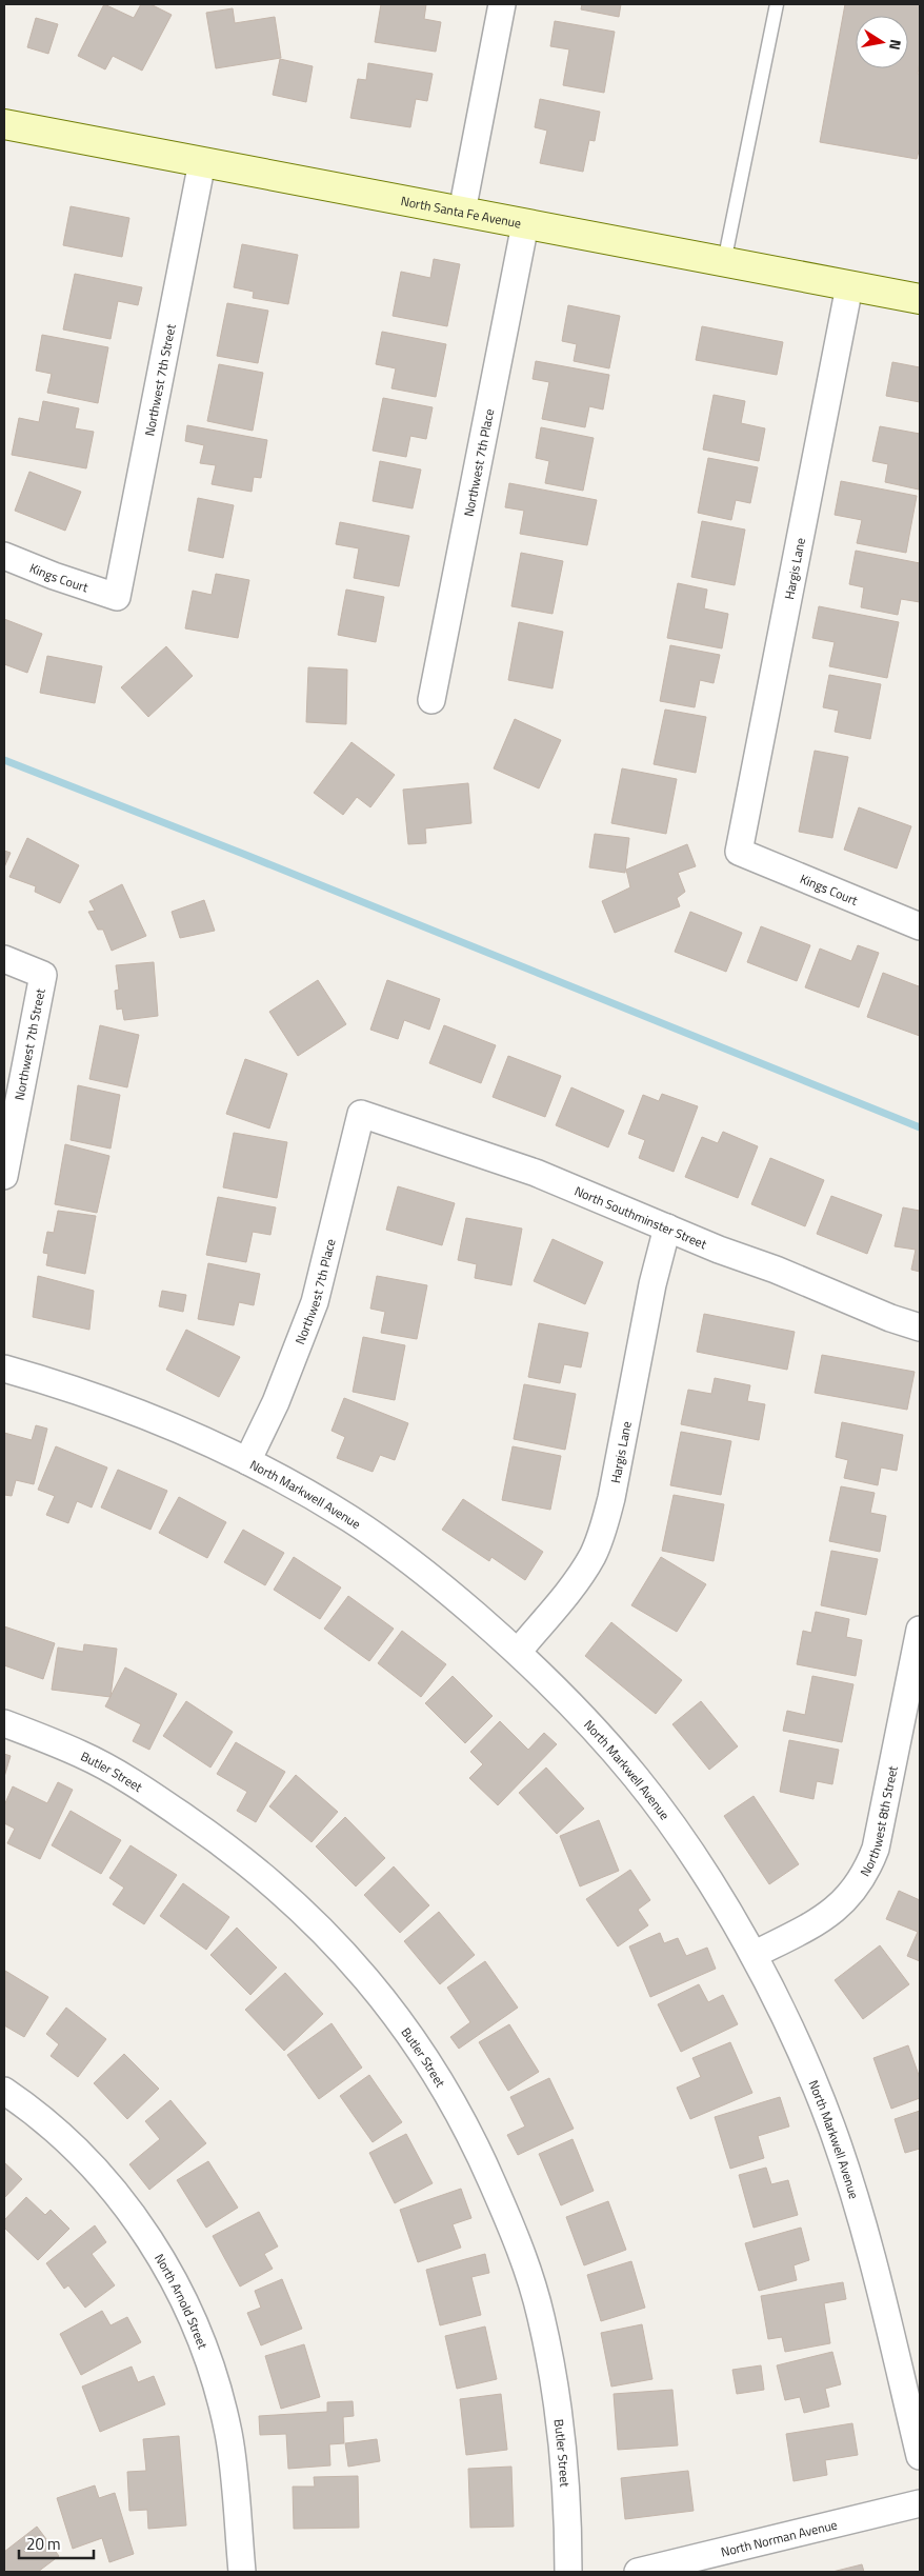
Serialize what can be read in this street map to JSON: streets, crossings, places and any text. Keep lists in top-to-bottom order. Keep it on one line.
{"streets":{"main road":["North Santa Fe Avenue"],"street":["Northwest 7th Street","Northwest 7th Place","Hargis Lane","Kings Court","North Southminster Street","North Markwell Avenue","Butler Street","Northwest 8th Street","North Arnold Street","North Norman Avenue"]},"crossings":[["North Santa Fe Avenue","Northwest 7th Street"],["North Santa Fe Avenue","Northwest 7th Place"],["North Santa Fe Avenue","Hargis Lane"],["Northwest 7th Street","Kings Court"],["Northwest 7th Place","North Southminster Street"],["Northwest 7th Place","North Markwell Avenue"],["Hargis Lane","Kings Court"],["Hargis Lane","North Southminster Street"],["Hargis Lane","North Markwell Avenue"],["North Markwell Avenue","Northwest 8th Street"]],"scale_bar":"20 m","north":"right"}
